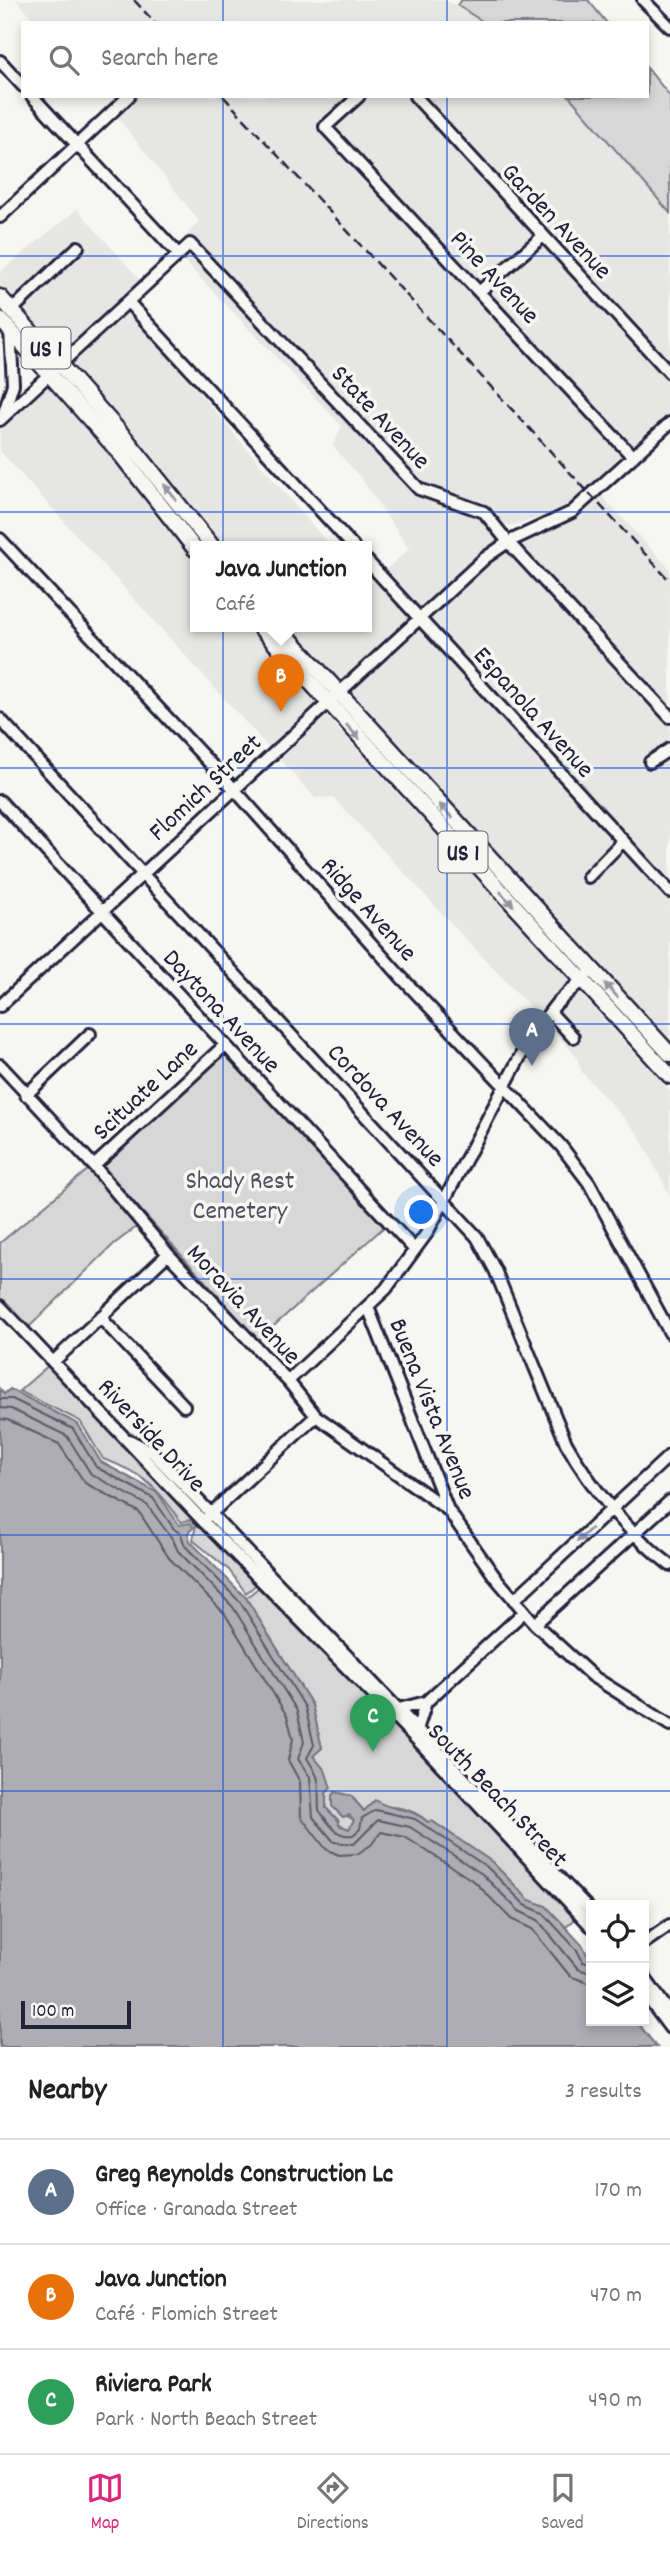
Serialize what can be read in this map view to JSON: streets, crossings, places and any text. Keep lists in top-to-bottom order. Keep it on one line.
{"streets":{"main road":["US 1"],"street":["Garden Avenue","Pine Avenue","State Avenue","Espanola Avenue","Flomich Street","Ridge Avenue","Daytona Avenue","Scituate Lane","Cordova Avenue","Moravia Avenue","Buena Vista Avenue","Riverside Drive","South Beach Street"]},"crossings":[["Pine Avenue","Flomich Street"],["US 1","Flomich Street"],["State Avenue","Flomich Street"],["Espanola Avenue","Flomich Street"],["Flomich Street","Ridge Avenue"],["Flomich Street","Daytona Avenue"],["Flomich Street","Cordova Avenue"],["Daytona Avenue","Scituate Lane"],["Scituate Lane","Moravia Avenue"],["Moravia Avenue","Buena Vista Avenue"],["Riverside Drive","South Beach Street"]],"parks":["Shady Rest Cemetery"],"scale_bar":"100 m","page":{"search":"Search here","popup":["Java Junction","Café"],"pins":["B","A","C"],"scale":"100 m","heading":["Nearby","3 results"],"list":[{"mark":"A","name":"Greg Reynolds Construction Lc","note":"Office · Granada Street","value":"170 m"},{"mark":"B","name":"Java Junction","note":"Café · Flomich Street","value":"470 m"},{"mark":"C","name":"Riviera Park","note":"Park · North Beach Street","value":"490 m"}],"nav":["Map","Directions","Saved"]}}
